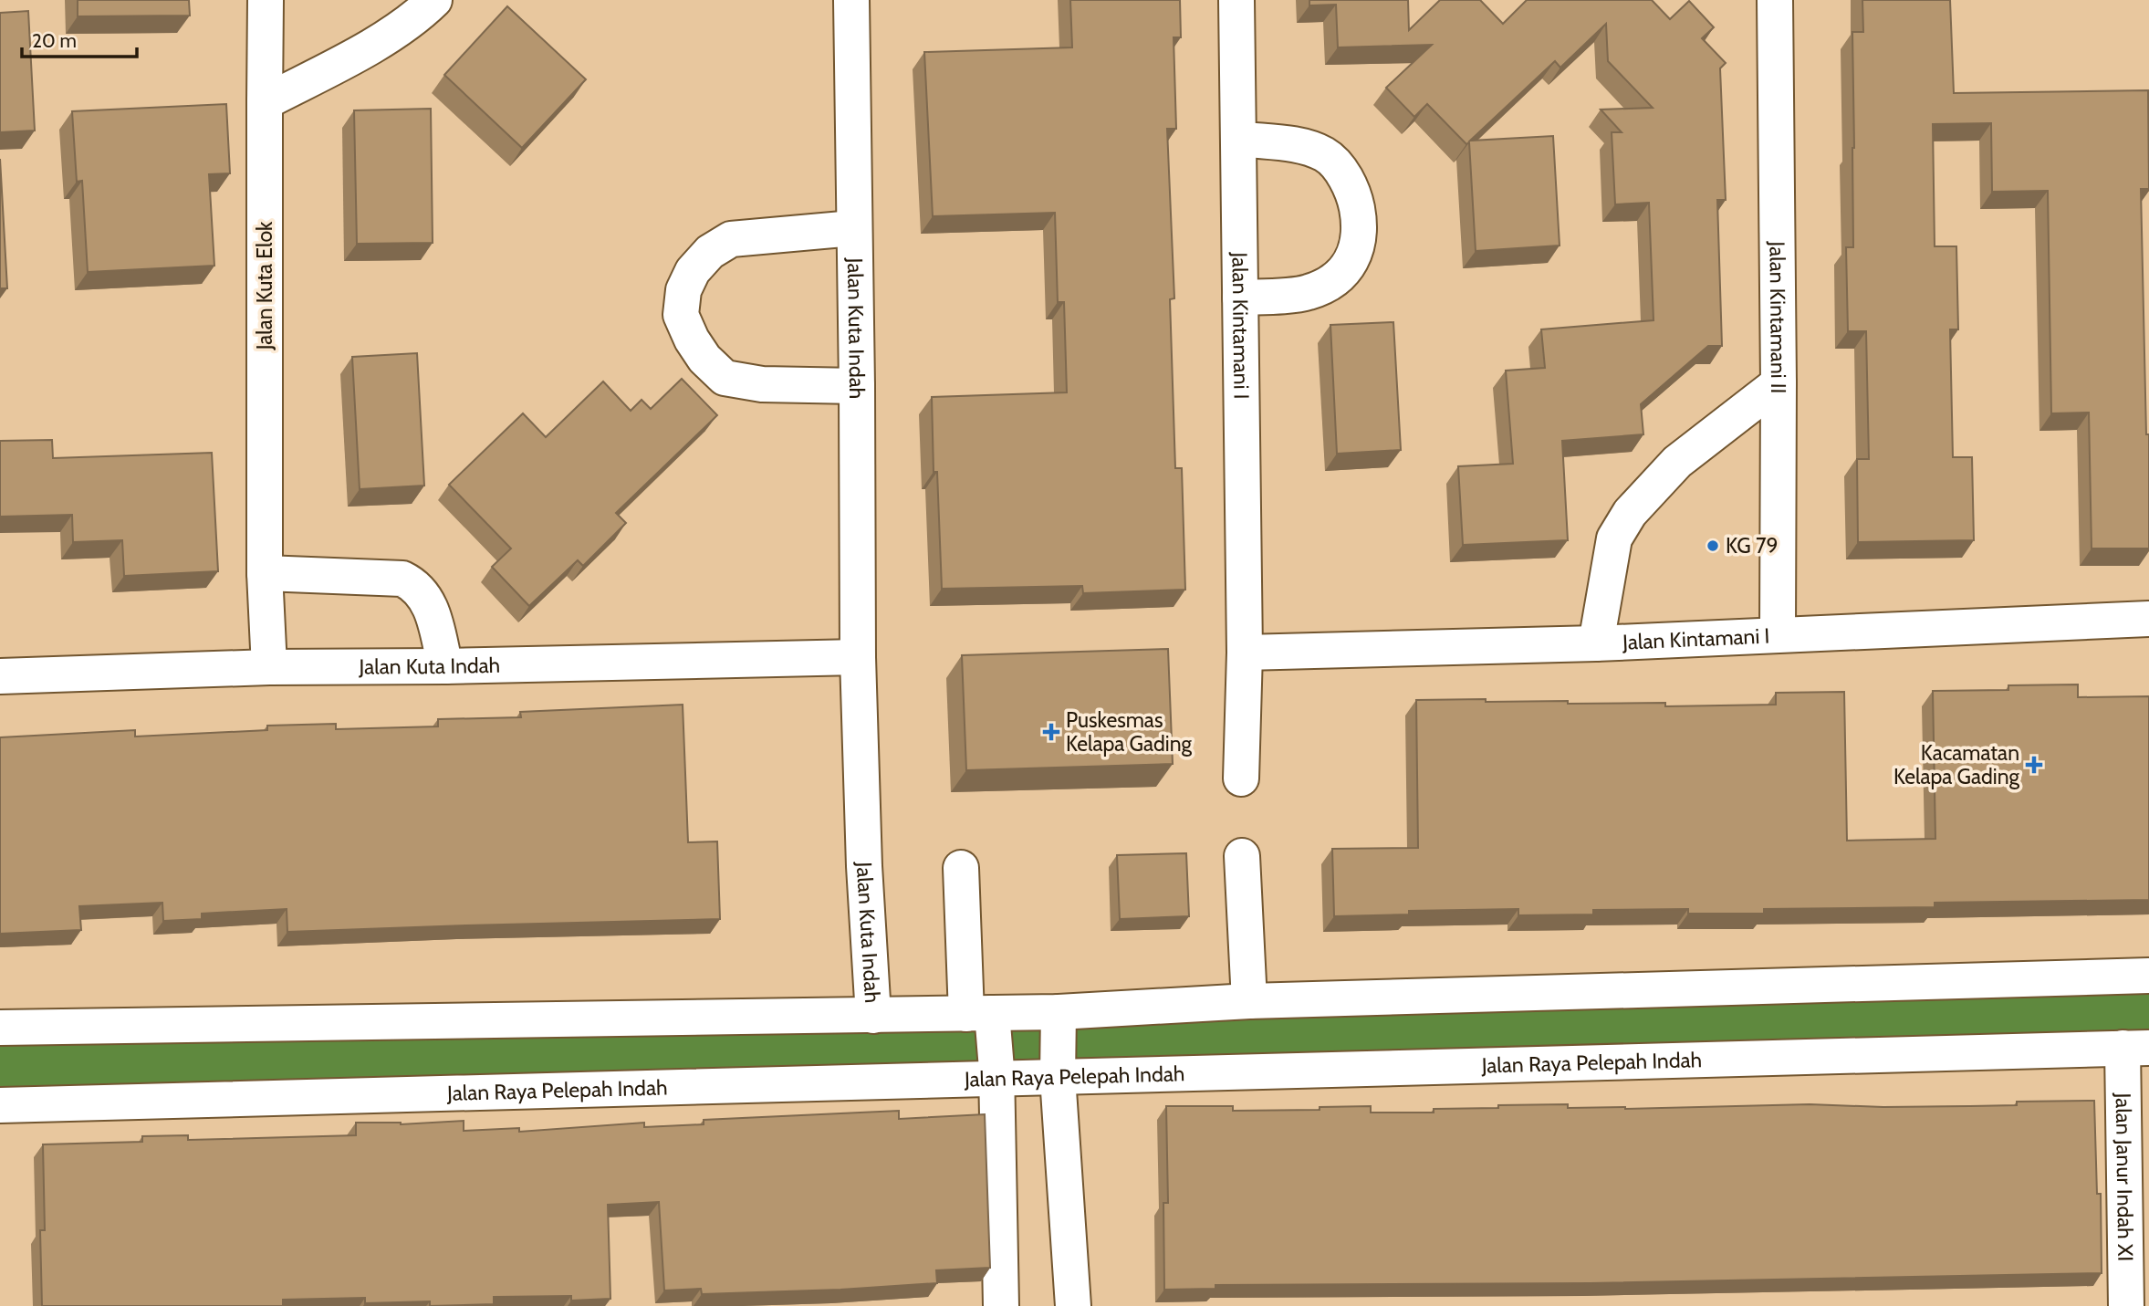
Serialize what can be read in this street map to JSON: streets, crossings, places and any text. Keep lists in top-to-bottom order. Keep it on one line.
{"streets":{"street":["Jalan Kuta Elok","Jalan Kintamani II","Jalan Kintamani I","Jalan Kuta Indah","Jalan Raya Pelepah Indah","Jalan Janur Indah XI"]},"crossings":[["Jalan Kuta Elok","Jalan Kuta Indah"],["Jalan Kintamani II","Jalan Kintamani I"],["Jalan Raya Pelepah Indah","Jalan Janur Indah XI"]],"places":{"other":["KG 79"],"health":["Puskesmas Kelapa Gading","Kacamatan Kelapa Gading"]},"scale_bar":"20 m"}
